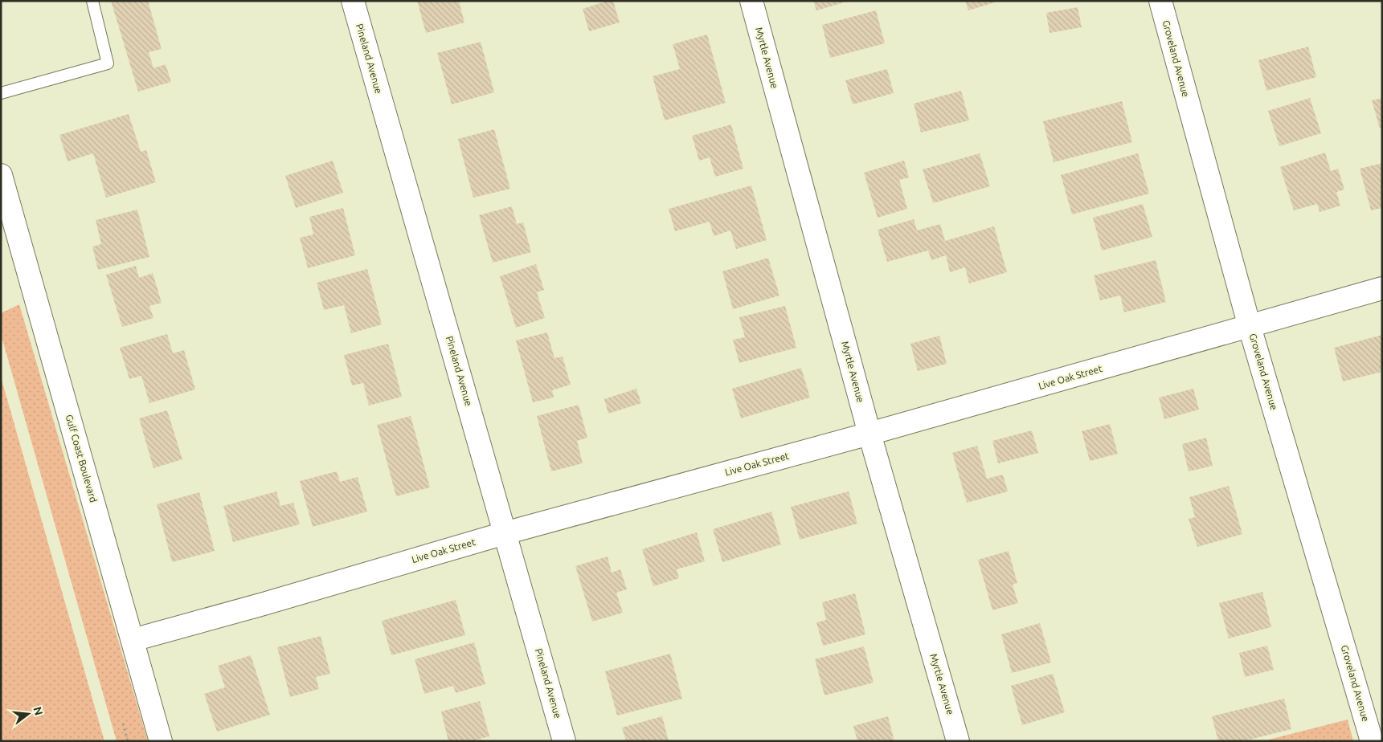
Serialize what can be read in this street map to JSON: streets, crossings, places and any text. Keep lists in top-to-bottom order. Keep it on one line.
{"streets":{"street":["Myrtle Avenue","Pineland Avenue","Groveland Avenue","Live Oak Street","Gulf Coast Boulevard"]},"crossings":[["Myrtle Avenue","Live Oak Street"],["Pineland Avenue","Live Oak Street"],["Groveland Avenue","Live Oak Street"],["Live Oak Street","Gulf Coast Boulevard"]],"north":"right"}
